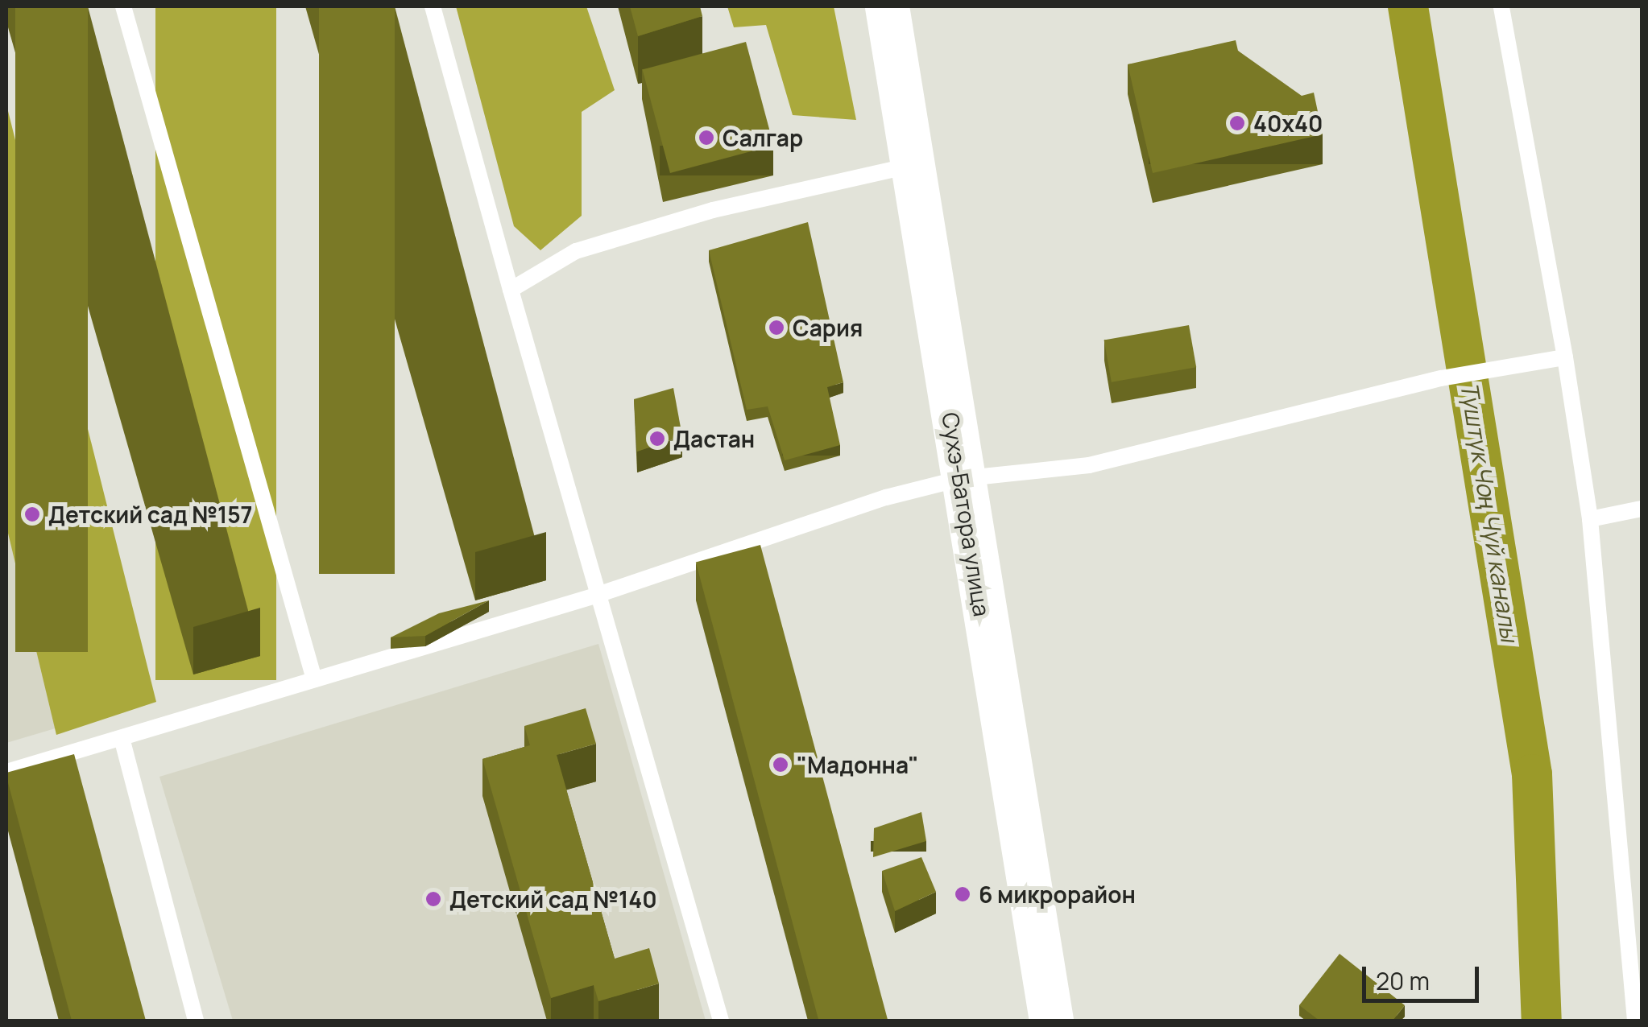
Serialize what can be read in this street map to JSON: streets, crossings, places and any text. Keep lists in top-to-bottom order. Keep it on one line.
{"streets":{"main road":["Сухэ-Батора улица"]},"water":["Түштүк Чоң Чүй каналы"],"places":["40x40","Салгар","Сария","Дастан","Детский сад №157","\"Мадонна\"","6 микрорайон","Детский сад №140"],"scale_bar":"20 m"}
